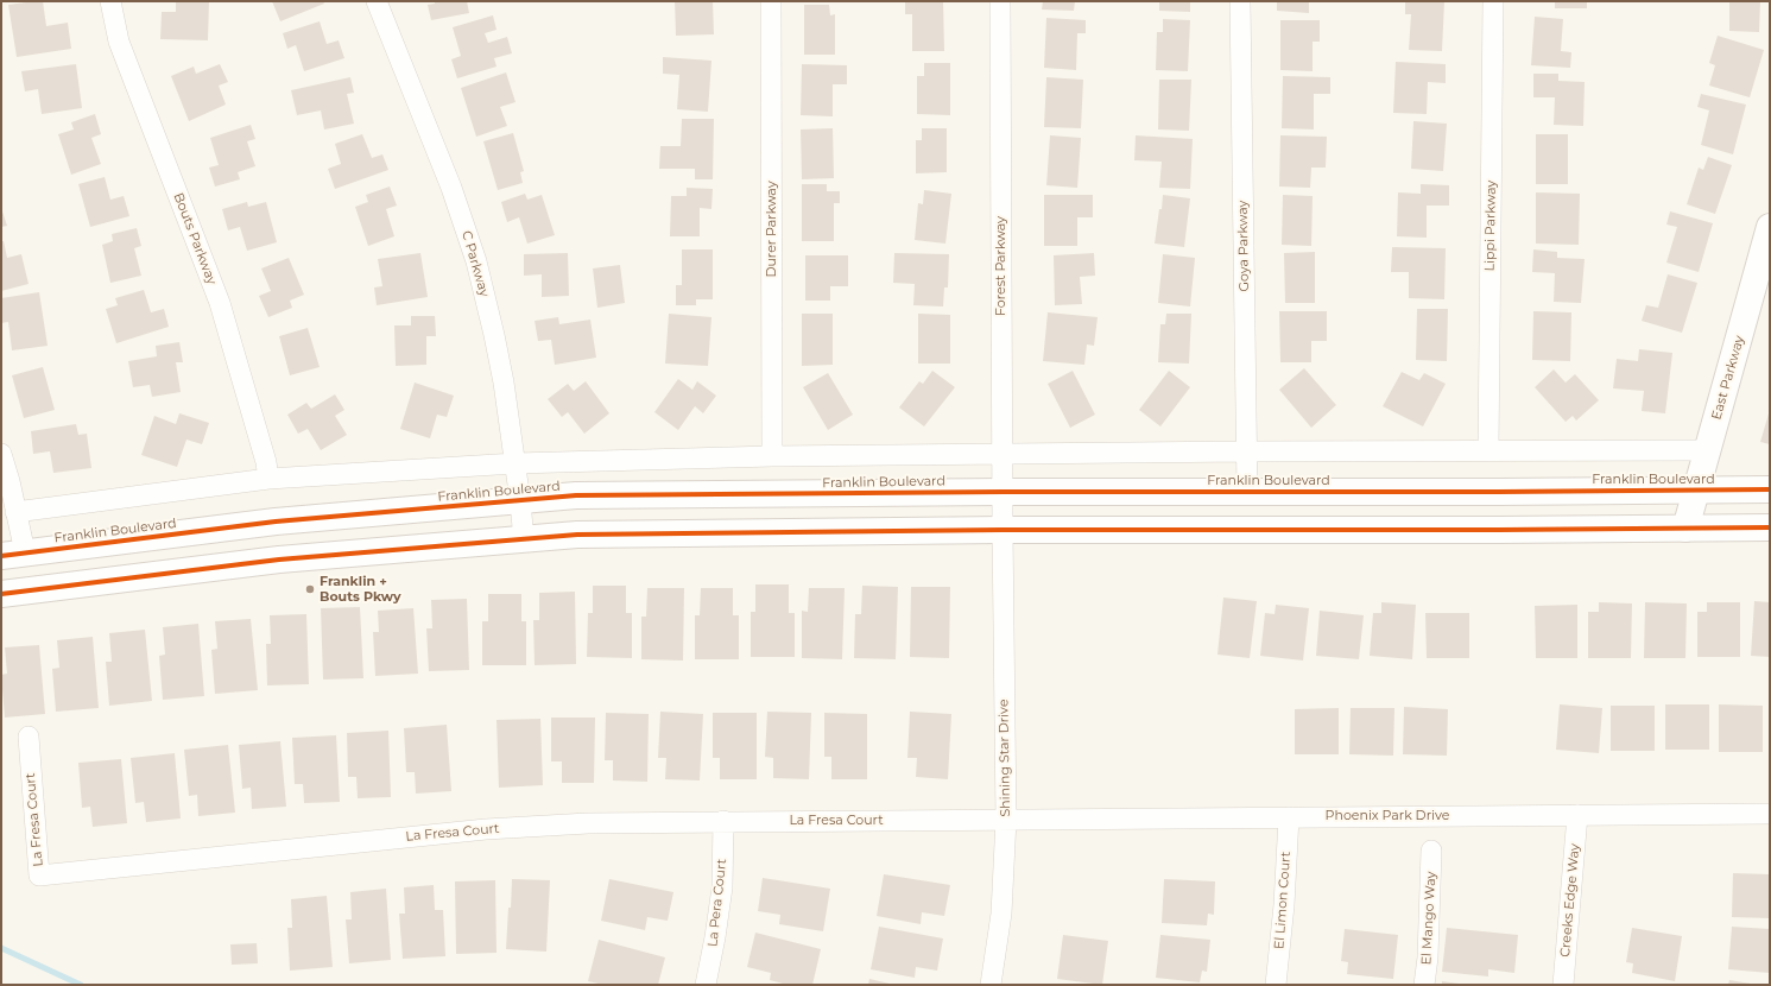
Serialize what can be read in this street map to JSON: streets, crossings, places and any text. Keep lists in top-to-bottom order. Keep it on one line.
{"streets":{"main road":["East Parkway","Franklin Boulevard"],"street":["Lippi Parkway","Durer Parkway","Bouts Parkway","Goya Parkway","C Parkway","Forest Parkway","Shining Star Drive","Phoenix Park Drive","La Fresa Court","El Limon Court","Creeks Edge Way","La Pera Court","El Mango Way"]},"crossings":[["Goya Parkway","Franklin Boulevard"],["C Parkway","Franklin Boulevard"],["Forest Parkway","Franklin Boulevard"],["Forest Parkway","Shining Star Drive"],["East Parkway","Franklin Boulevard"],["Shining Star Drive","Phoenix Park Drive"],["Shining Star Drive","La Fresa Court"],["Phoenix Park Drive","La Fresa Court"],["Phoenix Park Drive","El Limon Court"],["Phoenix Park Drive","Creeks Edge Way"],["La Fresa Court","La Pera Court"]],"places":["Franklin + Bouts Pkwy"]}
